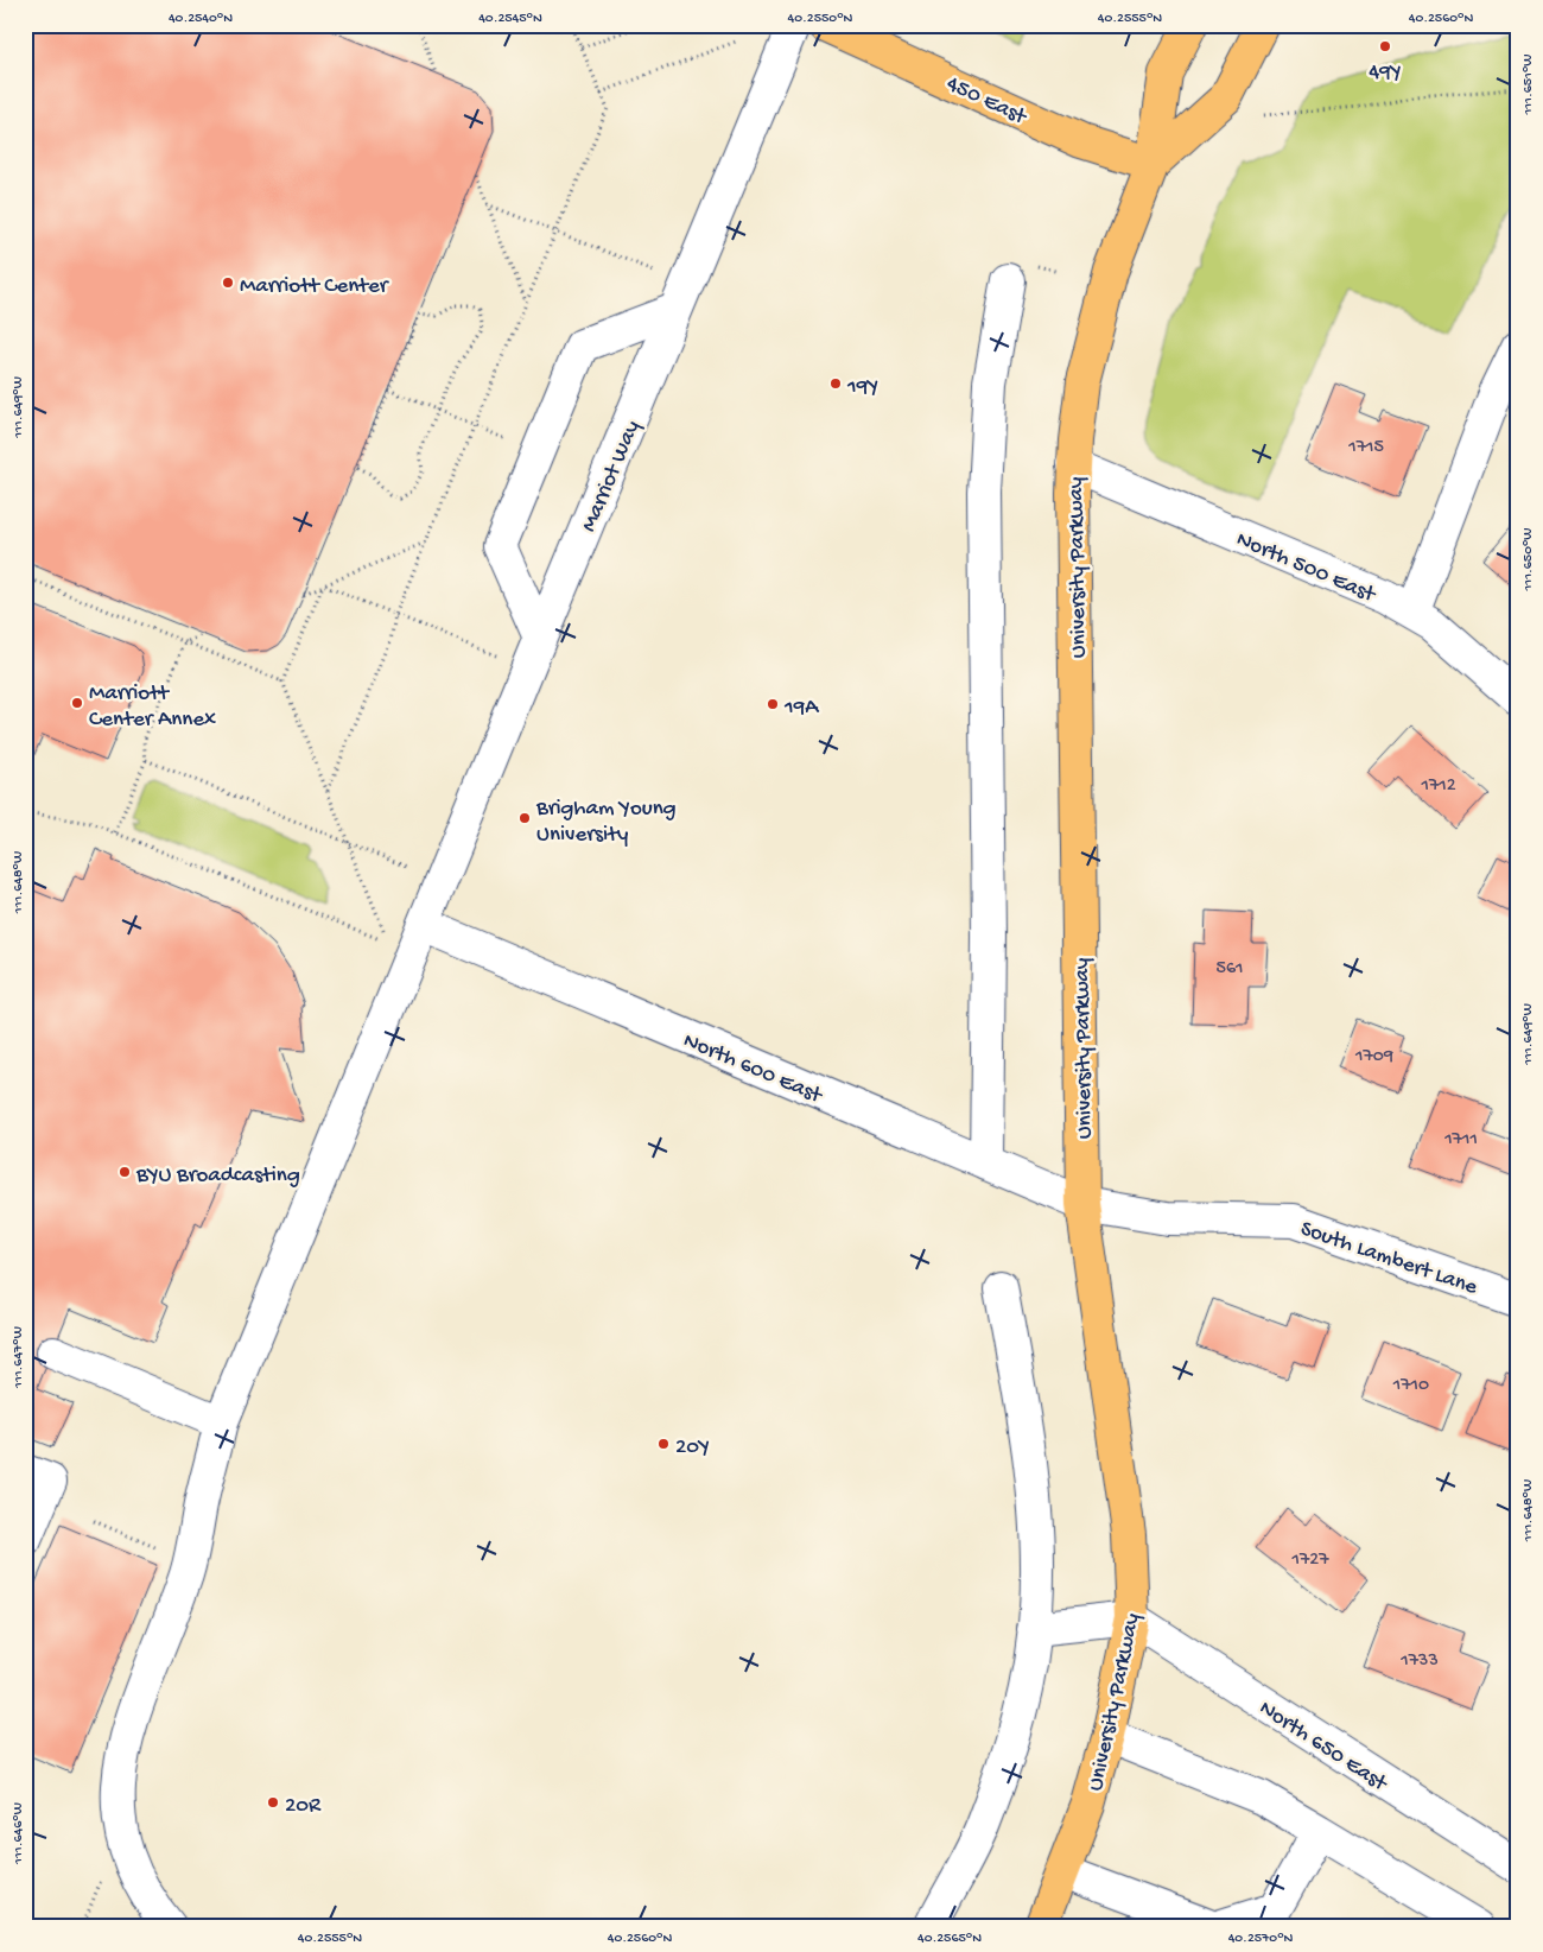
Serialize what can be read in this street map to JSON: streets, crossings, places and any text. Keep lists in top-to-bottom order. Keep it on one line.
{"streets":{"main road":["450 East","University Parkway"],"street":["Marriot Way","North 500 East","North 600 East","South Lambert Lane","North 650 East"]},"crossings":[["450 East","University Parkway"],["Marriot Way","North 600 East"],["North 500 East","University Parkway"],["University Parkway","North 600 East"],["University Parkway","South Lambert Lane"],["University Parkway","North 650 East"],["North 600 East","South Lambert Lane"]],"places":["49Y","Marriott Center","19Y","Marriott Center Annex","19A","Brigham Young University","BYU Broadcasting","20Y","20R"],"house_numbers":["1715","1712","561","1709","1711","1710","1727","1733"],"coordinates":["40.2540°N","40.2545°N","40.2550°N","40.2555°N","40.2560°N","111.651°W","111.649°W","111.650°W","111.648°W","111.647°W","111.646°W","40.2565°N","40.2570°N"]}
